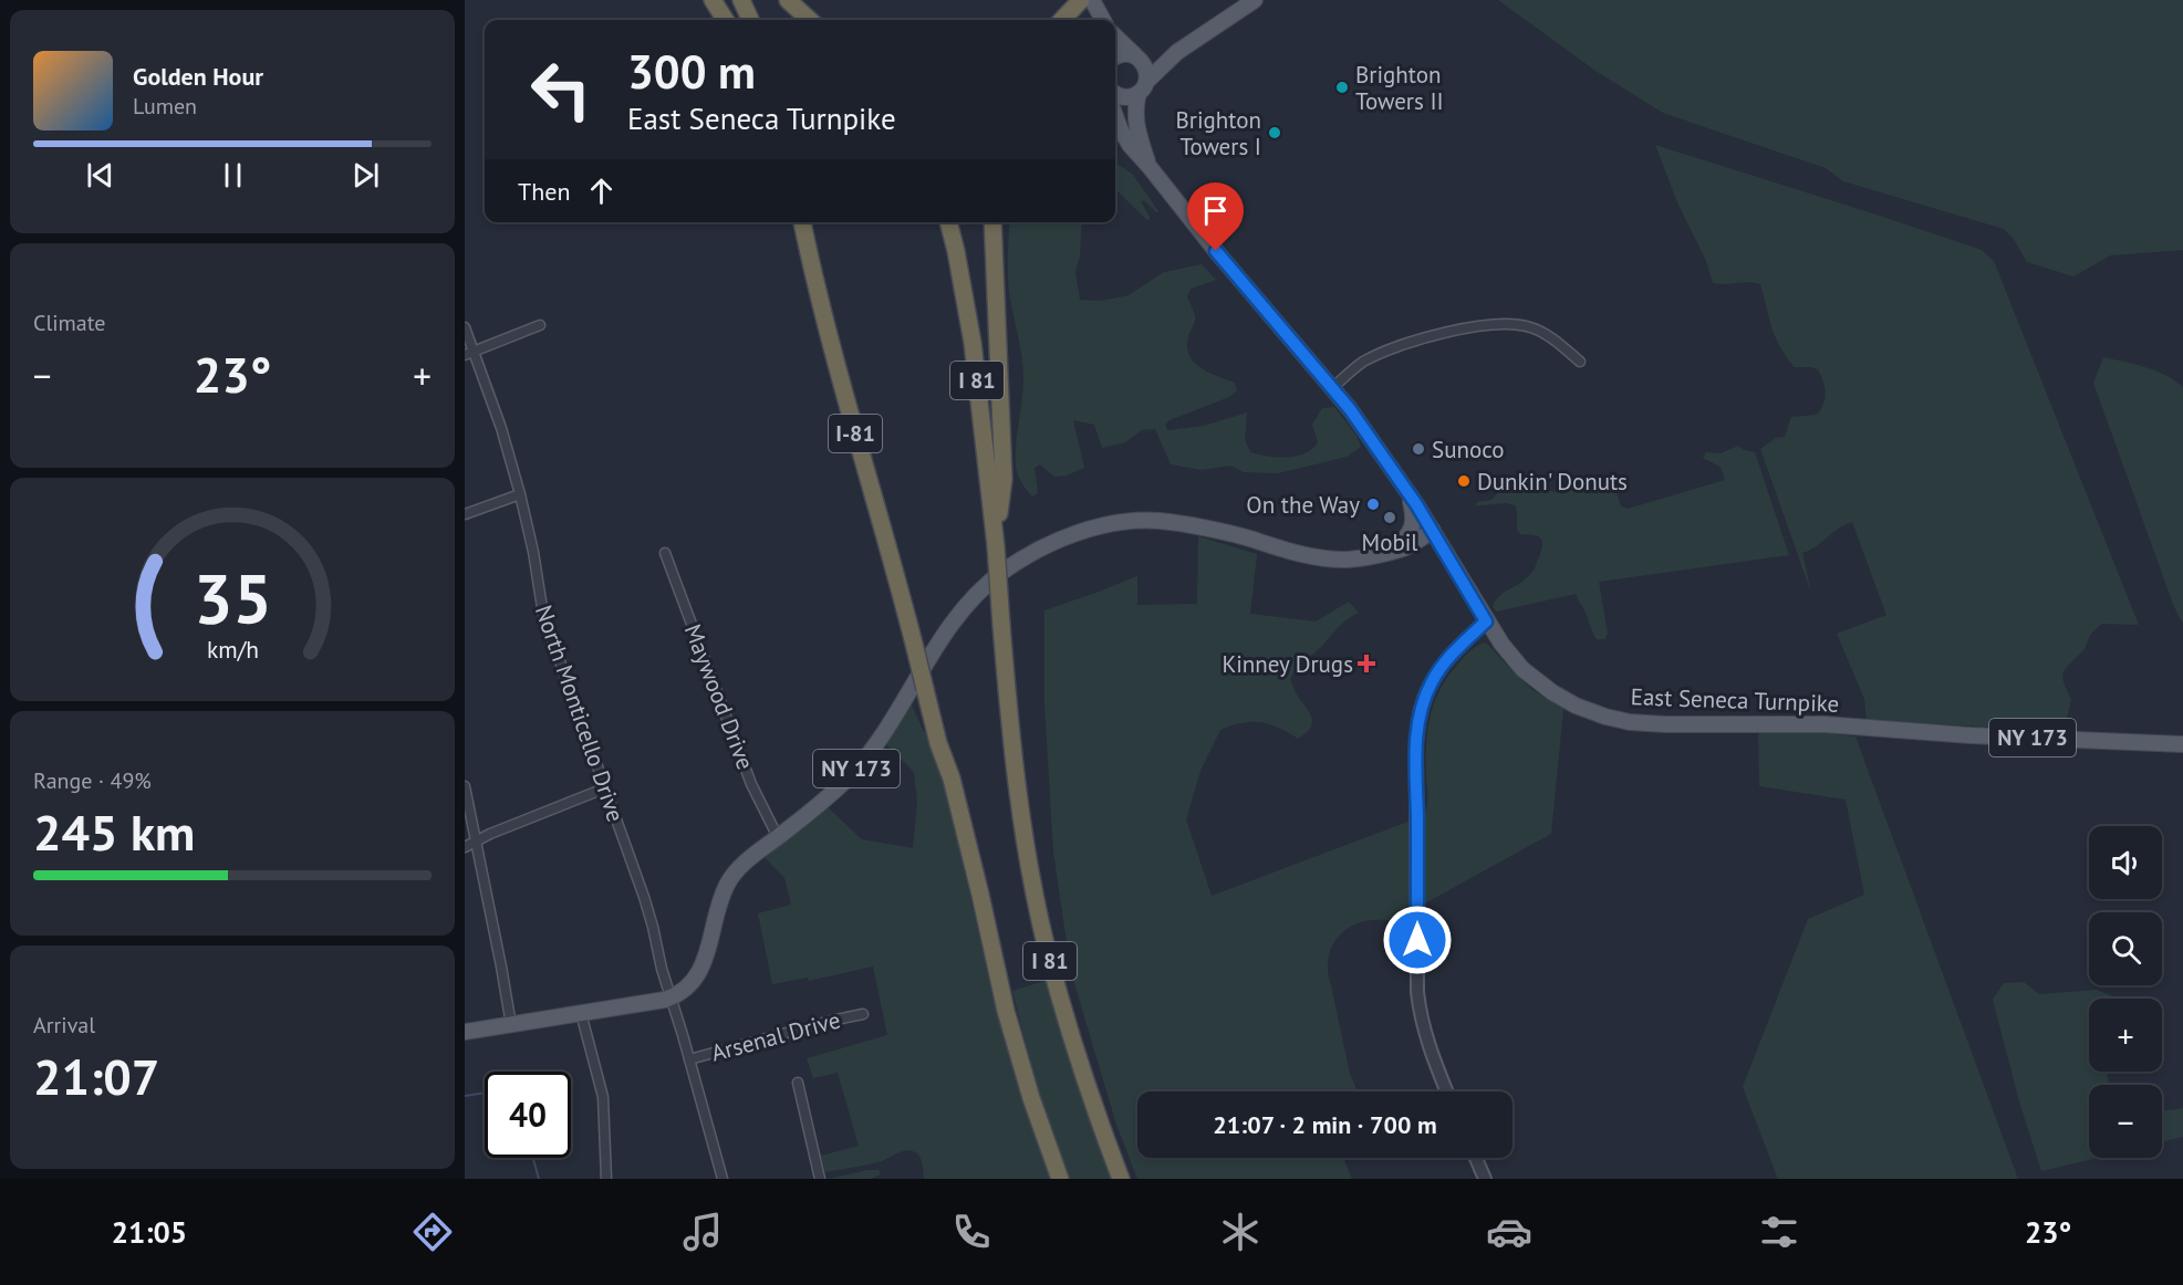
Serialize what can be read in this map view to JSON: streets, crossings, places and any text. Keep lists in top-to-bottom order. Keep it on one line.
{"streets":{"highway":["I 81","I-81"],"main road":["East Seneca Turnpike","NY 173"],"street":["Maywood Drive","North Monticello Drive","Arsenal Drive"]},"crossings":[["I 81","I-81"],["Maywood Drive","NY 173"],["East Seneca Turnpike","NY 173"],["North Monticello Drive","NY 173"],["North Monticello Drive","Arsenal Drive"]],"places":{"other":["Brighton Towers II","Brighton Towers I","Sunoco","Dunkin' Donuts","On the Way","Mobil"],"health":["Kinney Drugs"]},"page":{"turn":["300 m","East Seneca Turnpike"],"song":["Golden Hour","Lumen"],"then":"Then","tile":["Climate",["Range · 49%","245 km"],["Arrival","21:07"]],"heat":["−","23°","+"],"map_buttons":["+","−"],"limit":"40","trip":"21:07 · 2 min · 700 m","tabs":["21:05","23°"],"gauge":["35","km/h"]}}
